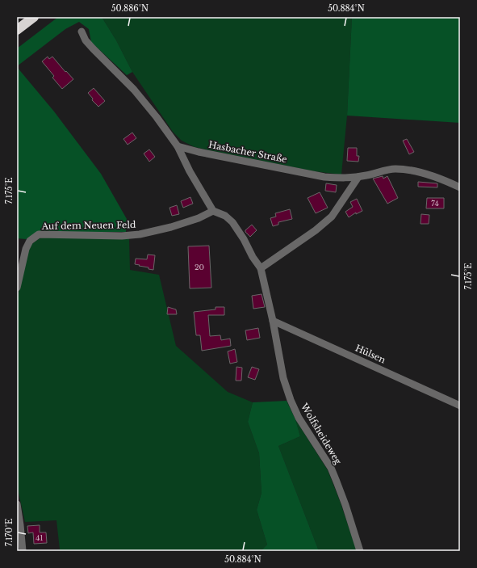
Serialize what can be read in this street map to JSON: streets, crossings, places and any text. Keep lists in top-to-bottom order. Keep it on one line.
{"streets":{"street":["Hasbacher Straße","Auf dem Neuen Feld","Hülsen","Wolfsheideweg"]},"crossings":[["Auf dem Neuen Feld","Wolfsheideweg"],["Hülsen","Wolfsheideweg"]],"house_numbers":["74","20","41"],"coordinates":["50.886°N","50.884°N","7.175°E","7.170°E"]}
